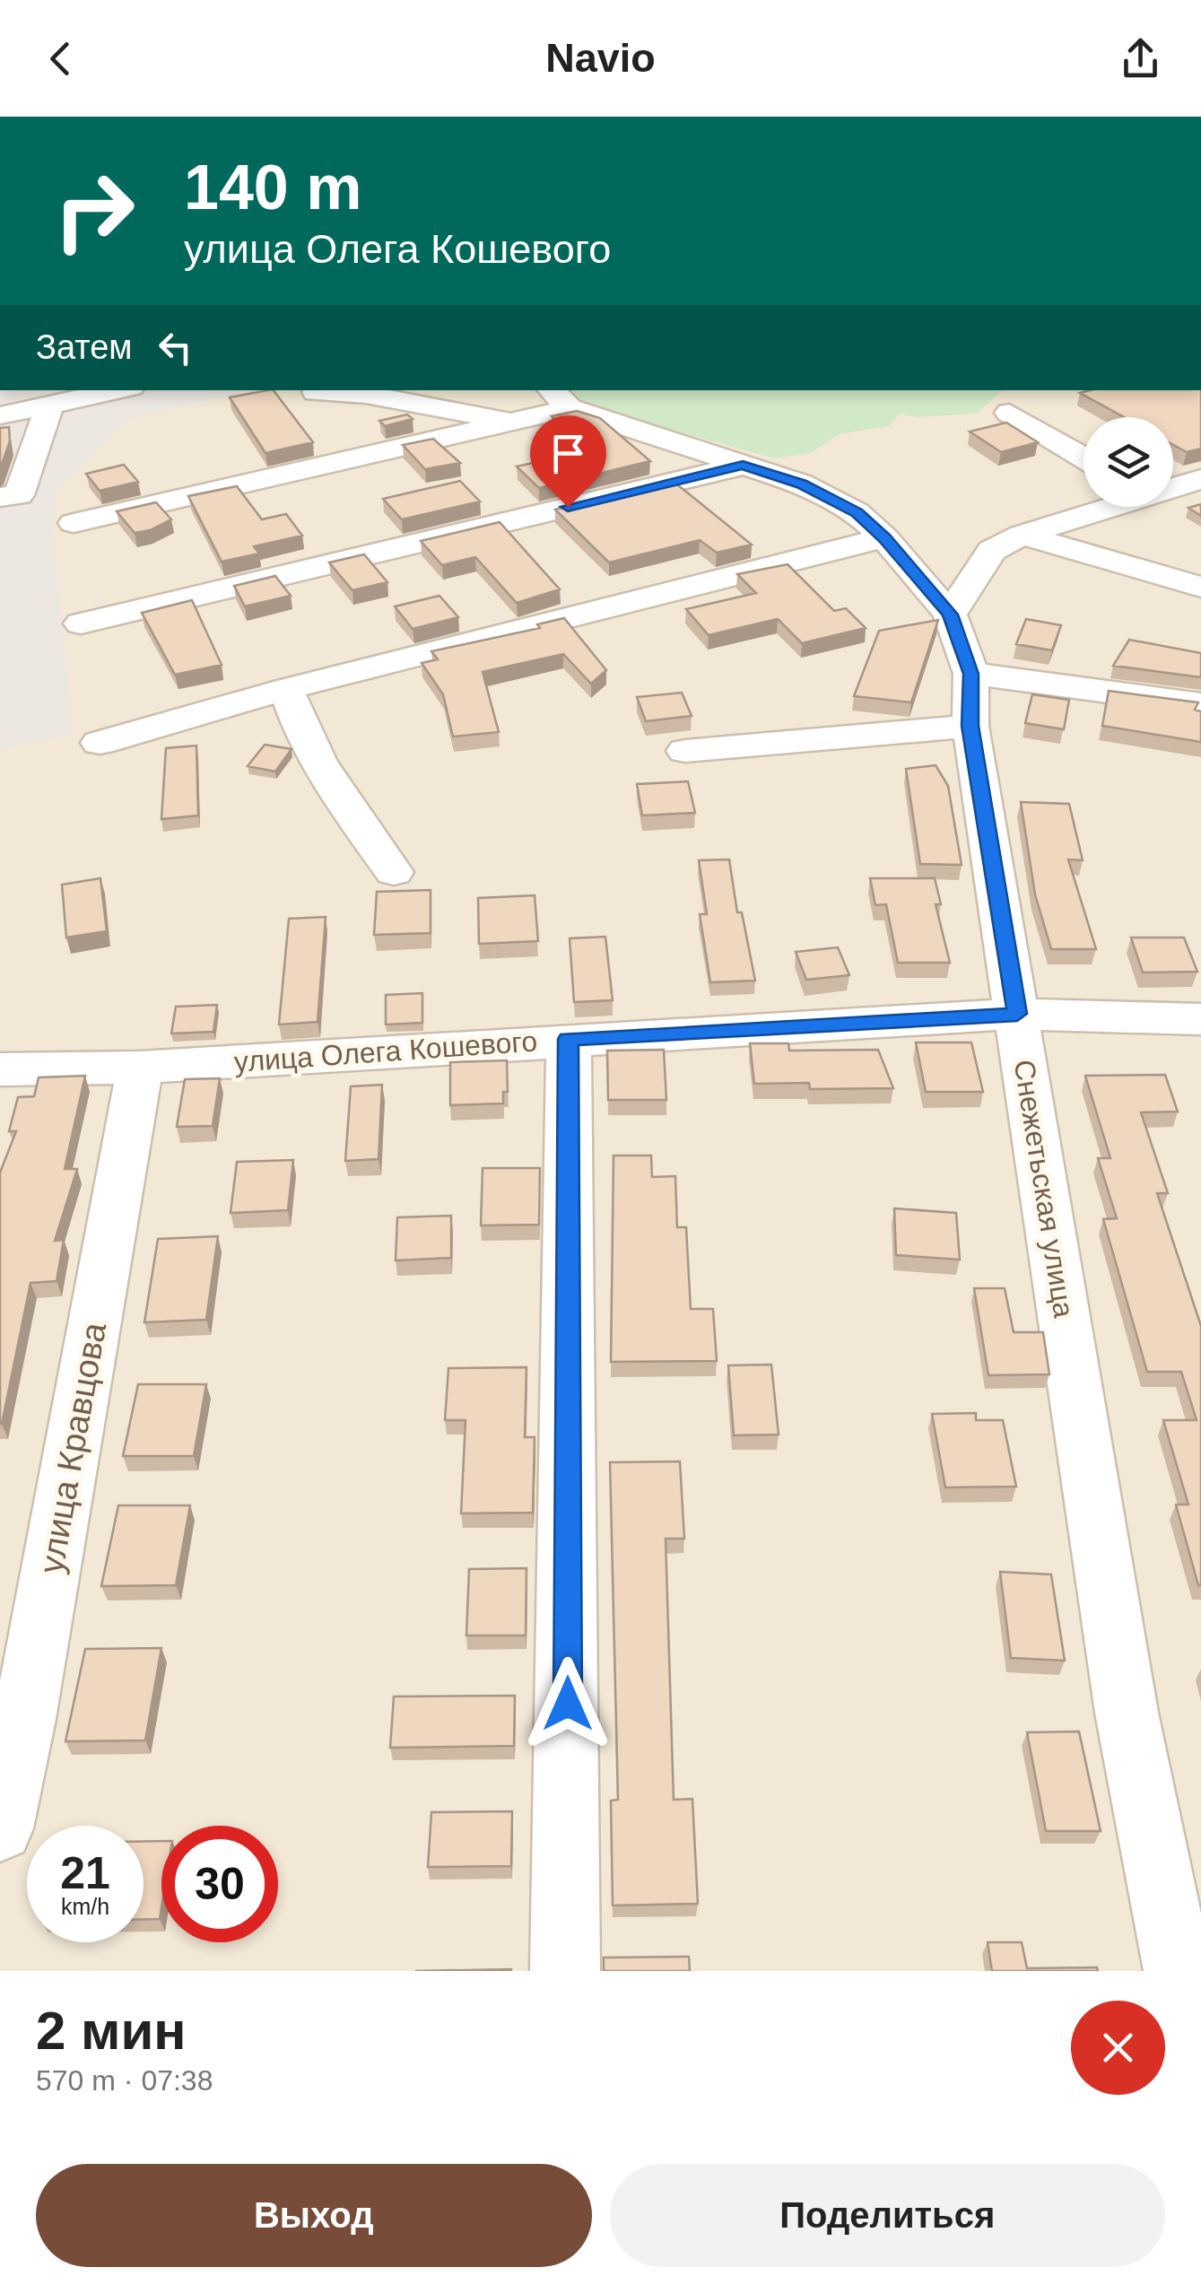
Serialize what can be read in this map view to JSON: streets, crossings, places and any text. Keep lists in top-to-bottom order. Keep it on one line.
{"streets":{"street":["улица Олега Кошевого","Снежетьская улица","улица Кравцова"]},"crossings":[["улица Олега Кошевого","Снежетьская улица"],["улица Олега Кошевого","улица Кравцова"]],"page":{"header":"Navio","turn":["140 m","улица Олега Кошевого"],"then":"Затем","speed":"21 km/h","limit":"30","heading":["2 мин","570 m · 07:38"],"buttons":["Выход","Поделиться"]}}
